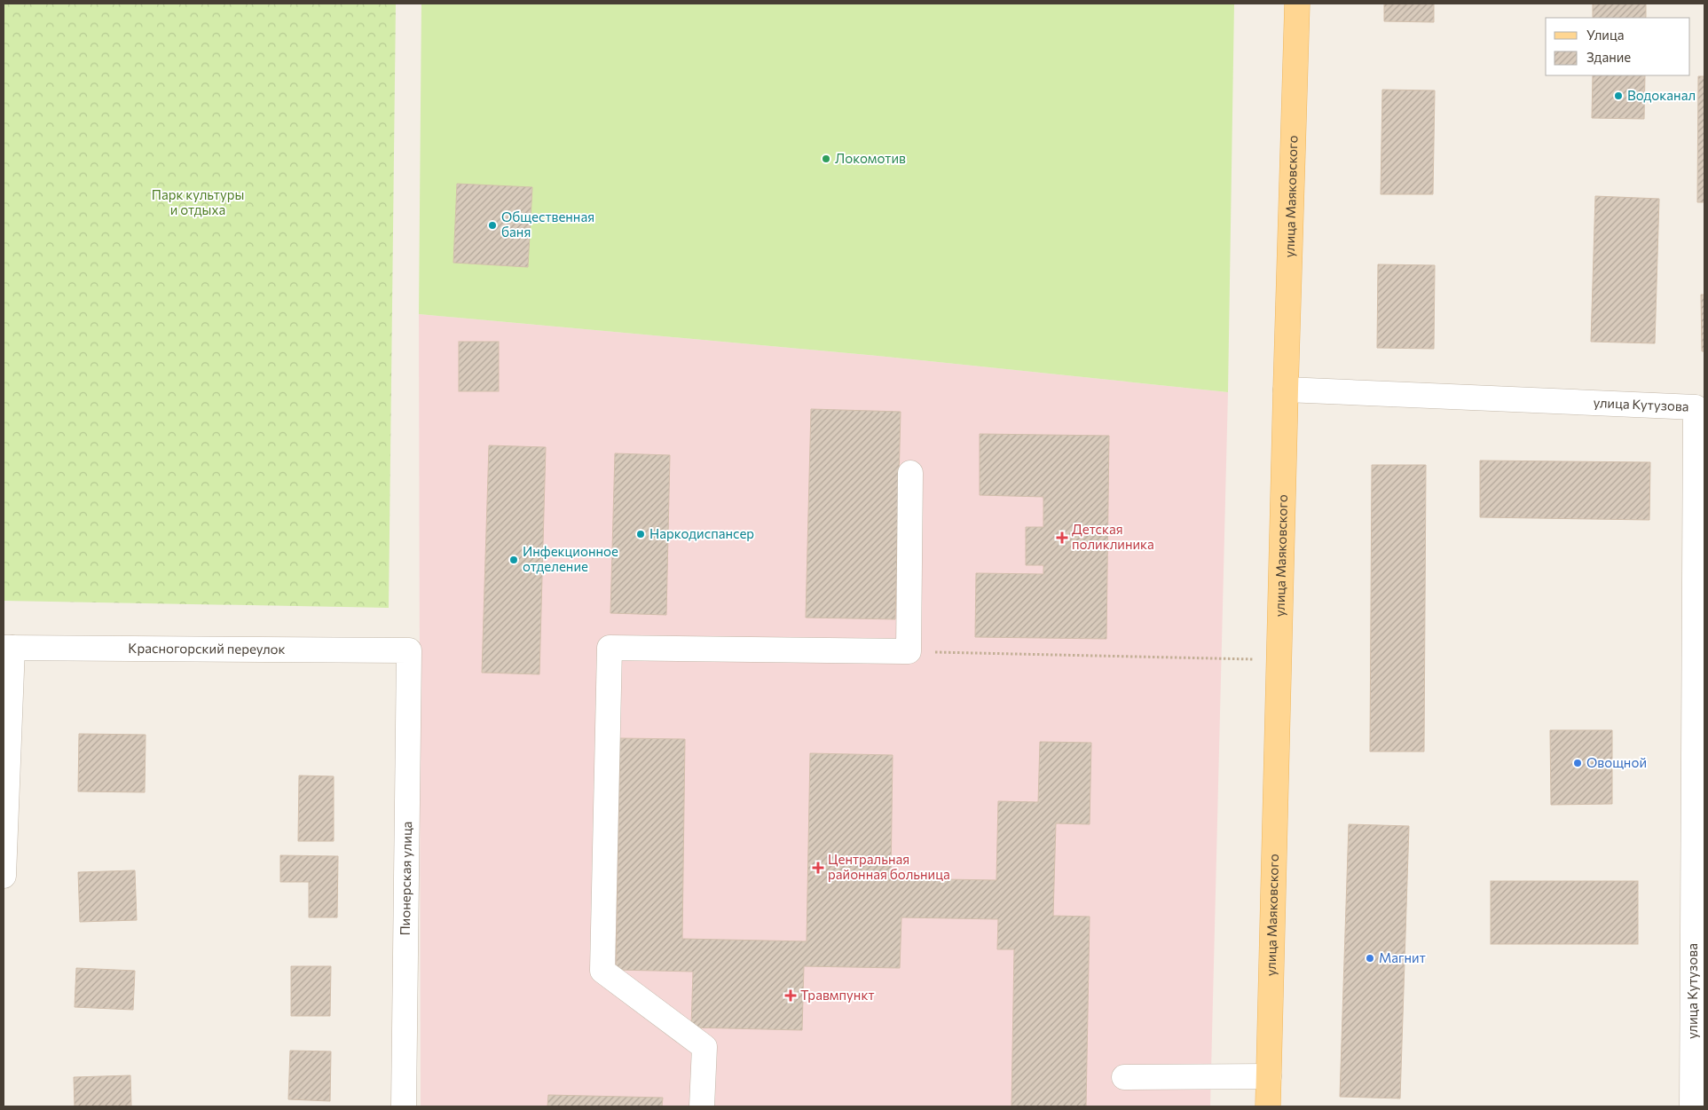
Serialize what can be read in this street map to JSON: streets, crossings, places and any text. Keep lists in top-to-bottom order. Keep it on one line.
{"streets":{"main road":["улица Маяковского"],"street":["улица Кутузова","Красногорский переулок","Пионерская улица"]},"crossings":[["улица Маяковского","улица Кутузова"],["Красногорский переулок","Пионерская улица"]],"parks":["Парк культуры и отдыха"],"places":{"other":["Водоканал","Локомотив","Общественная баня","Наркодиспансер","Инфекционное отделение","Овощной","Магнит"],"health":["Детская поликлиника","Центральная районная больница","Травмпункт"]},"legend":["Улица","Здание"]}
